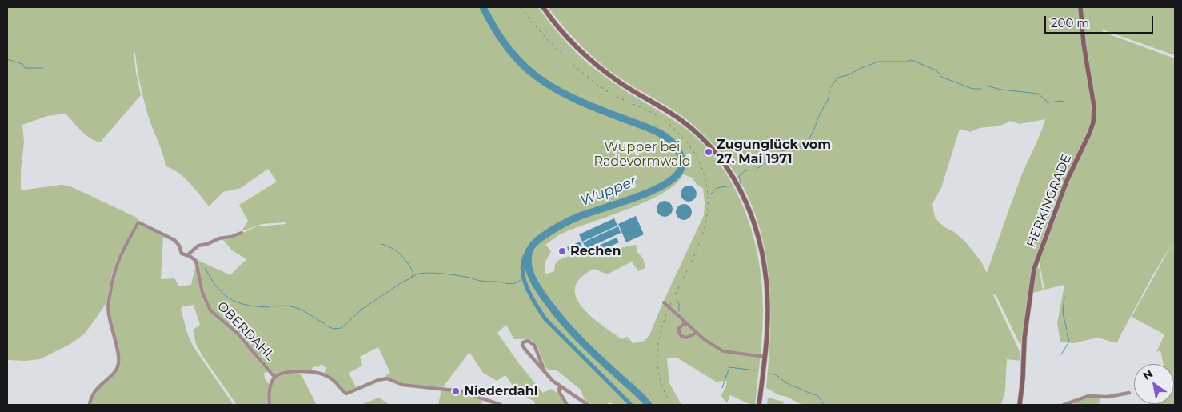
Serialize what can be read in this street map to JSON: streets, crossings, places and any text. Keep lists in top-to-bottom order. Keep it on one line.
{"streets":{"main road":["HERKINGRADE"],"street":["OBERDAHL"]},"water":["Wupper"],"parks":["Wupper bei Radevormwald"],"places":["Zugunglück vom 27. Mai 1971","Rechen","Niederdahl"],"scale_bar":"200 m","north":"top left"}
